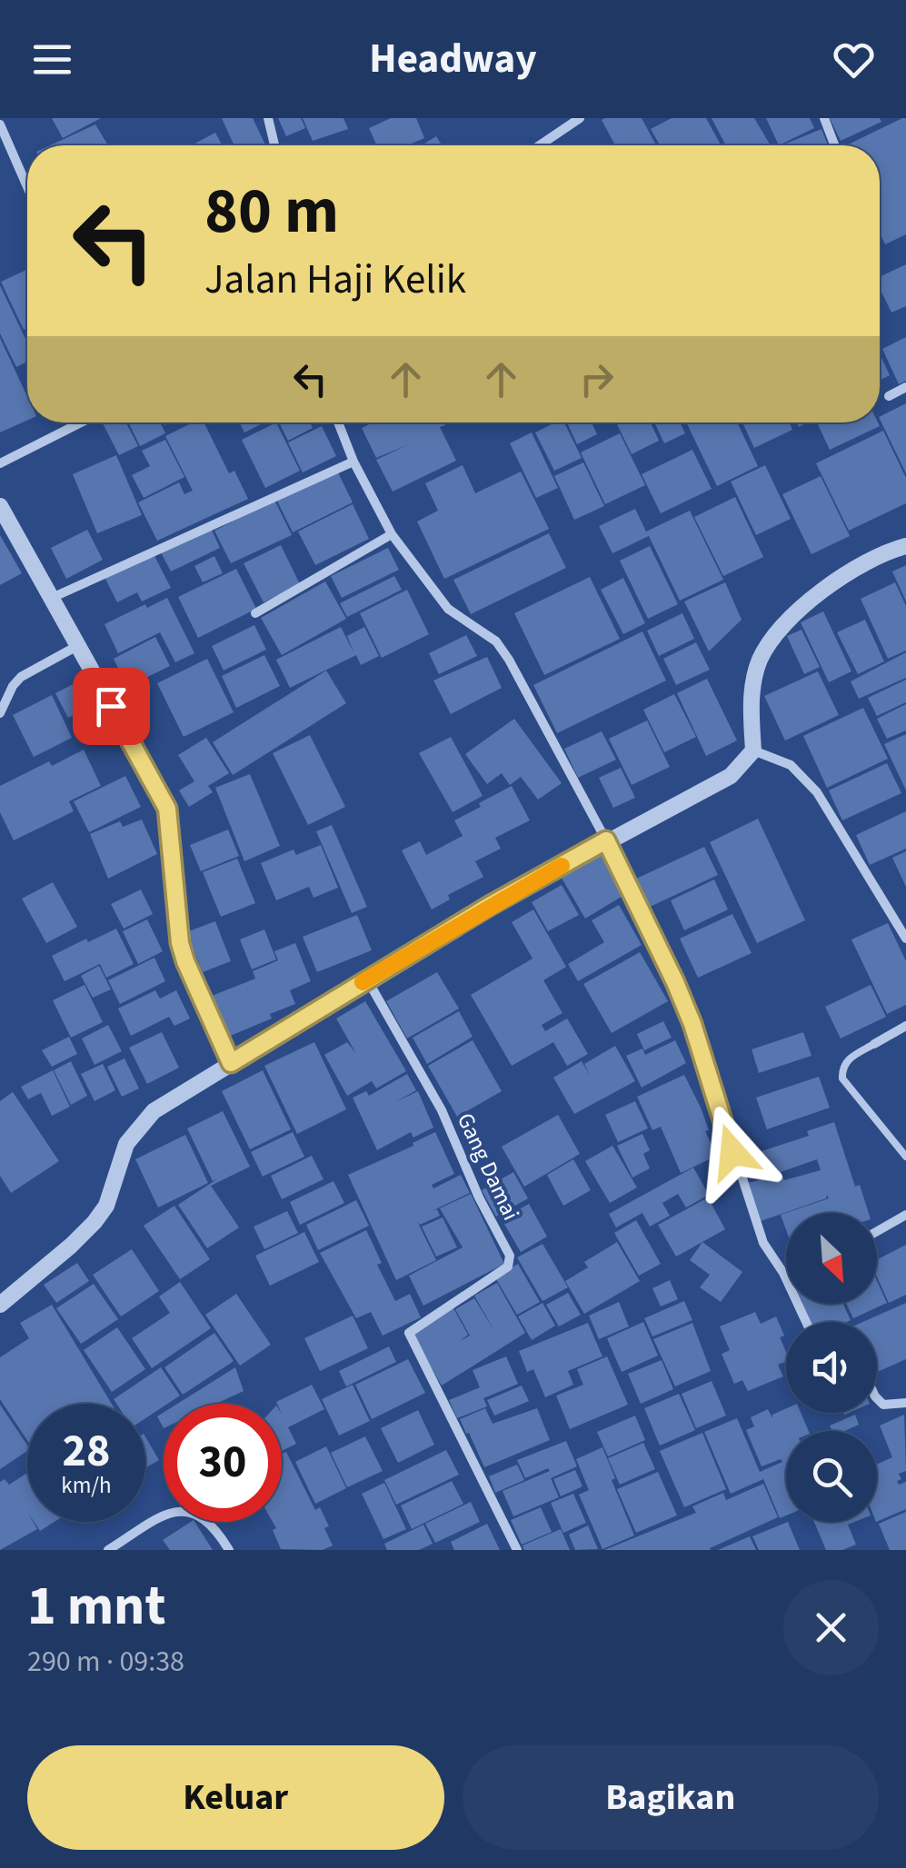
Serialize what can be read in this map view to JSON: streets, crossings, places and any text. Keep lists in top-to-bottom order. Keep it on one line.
{"streets":{"street":["Gang Damai"]},"north":"bottom right","page":{"header":"Headway","turn":["80 m","Jalan Haji Kelik"],"speed":"28 km/h","limit":"30","heading":["1 mnt","290 m · 09:38"],"buttons":["Keluar","Bagikan"]}}
